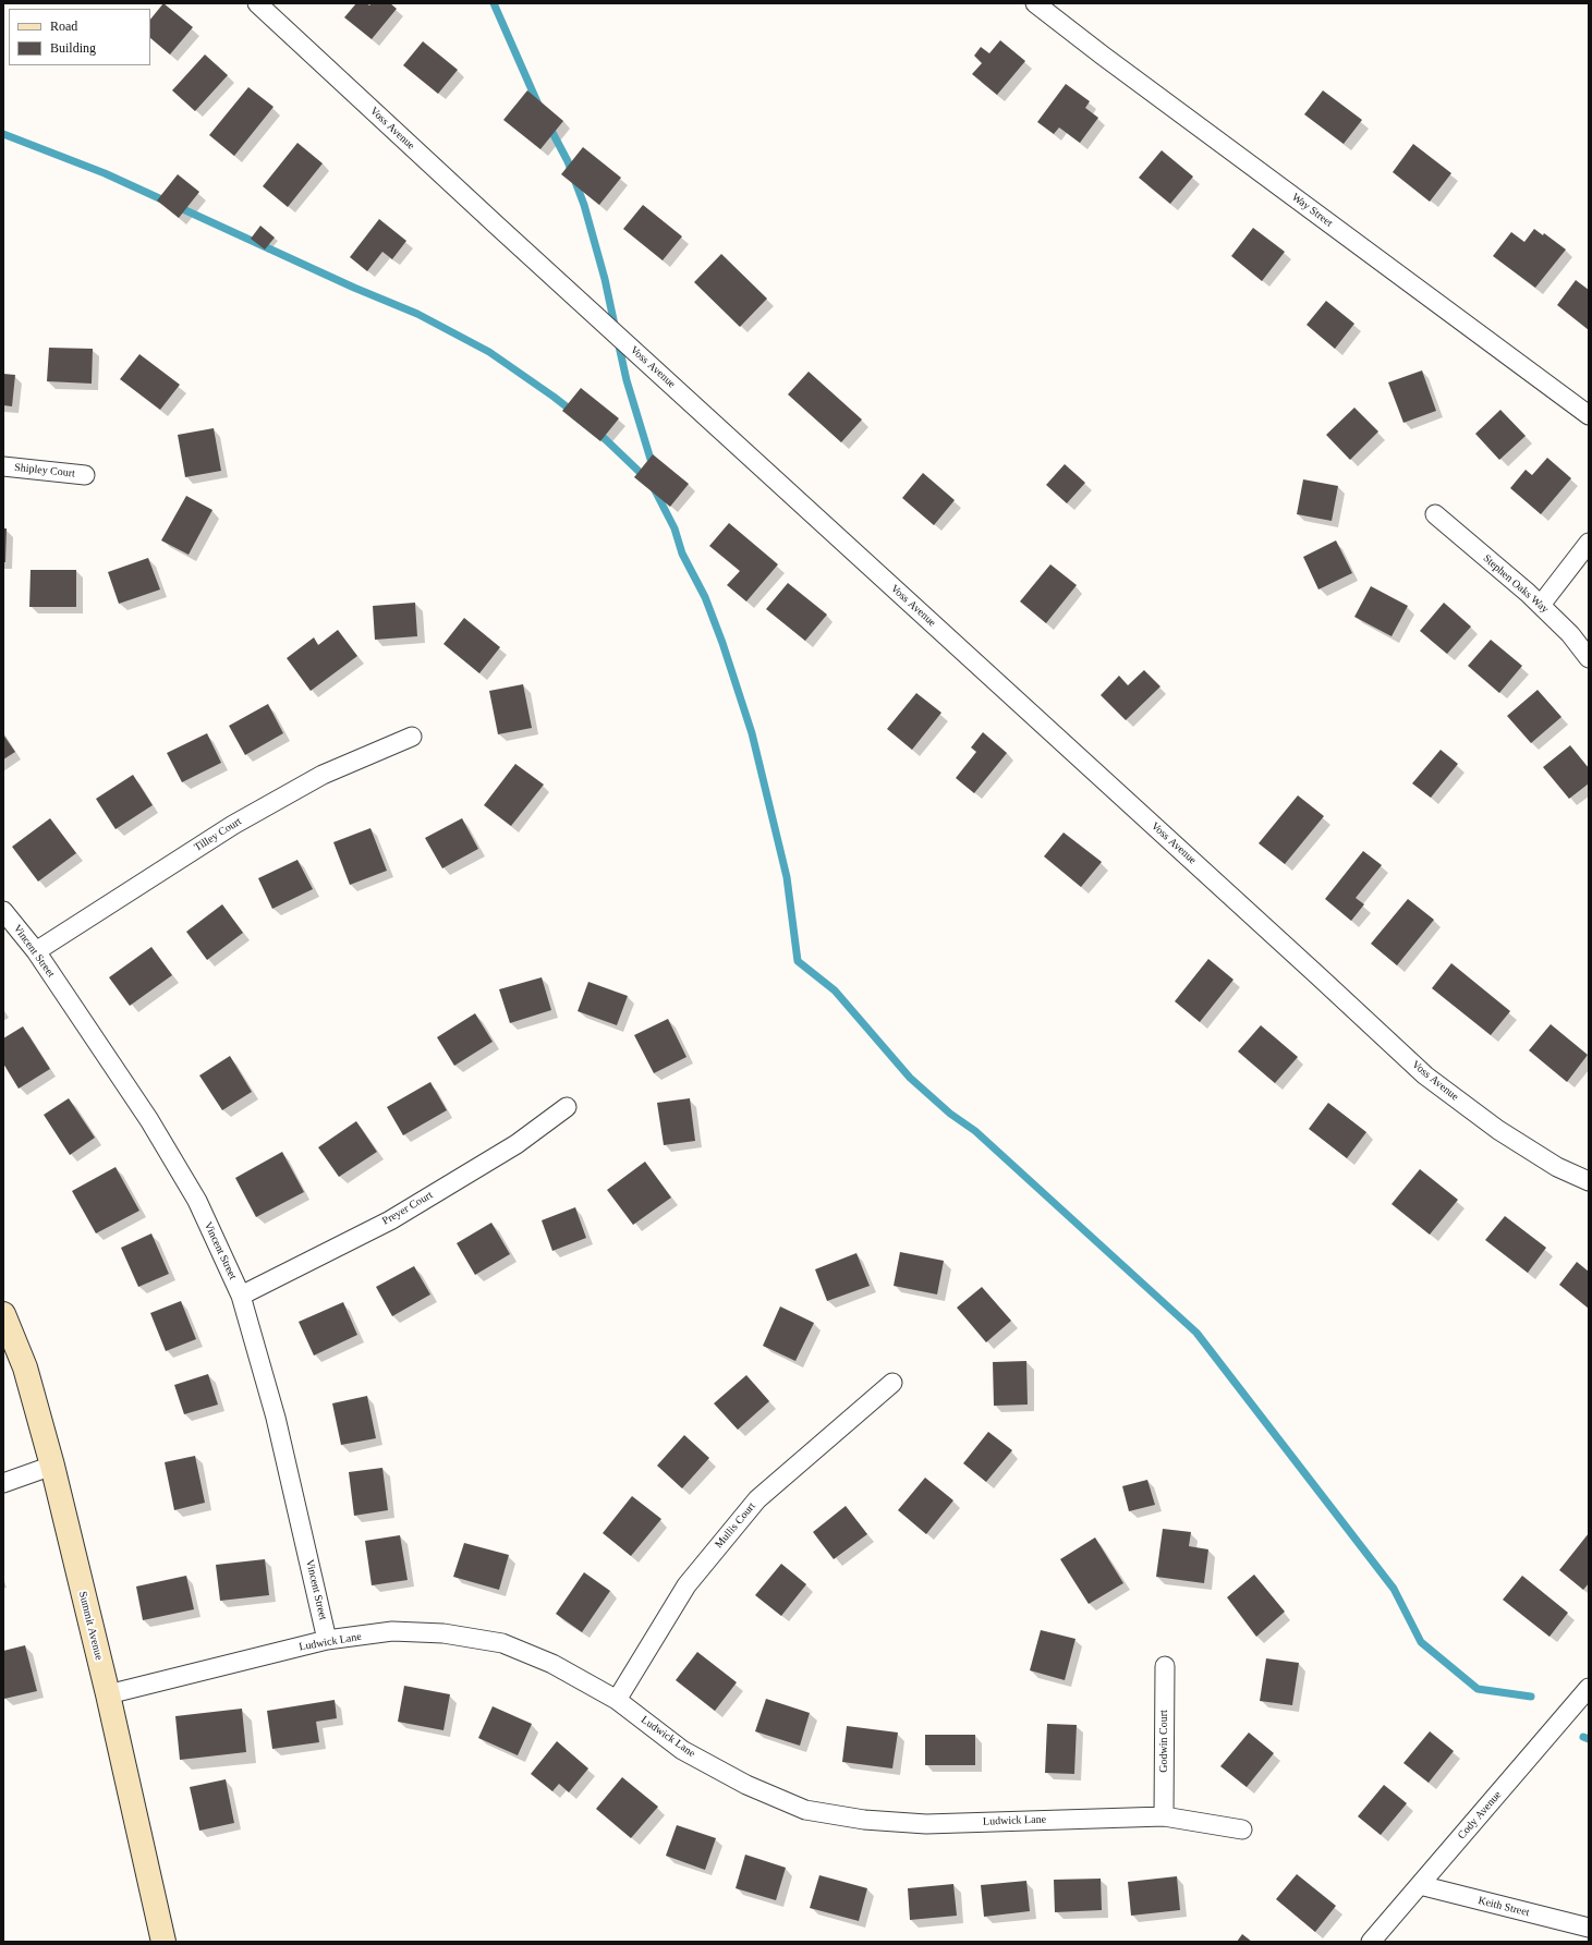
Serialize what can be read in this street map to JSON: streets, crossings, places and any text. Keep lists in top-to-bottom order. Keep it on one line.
{"streets":{"main road":["Summit Avenue"],"street":["Voss Avenue","Way Street","Shipley Court","Stephen Oaks Way","Tilley Court","Vincent Street","Preyer Court","Mullis Court","Ludwick Lane","Godwin Court","Cody Avenue","Keith Street"]},"crossings":[["Tilley Court","Vincent Street"],["Vincent Street","Preyer Court"],["Vincent Street","Ludwick Lane"],["Mullis Court","Ludwick Lane"],["Summit Avenue","Ludwick Lane"],["Ludwick Lane","Godwin Court"],["Cody Avenue","Keith Street"]],"legend":["Road","Building"]}
